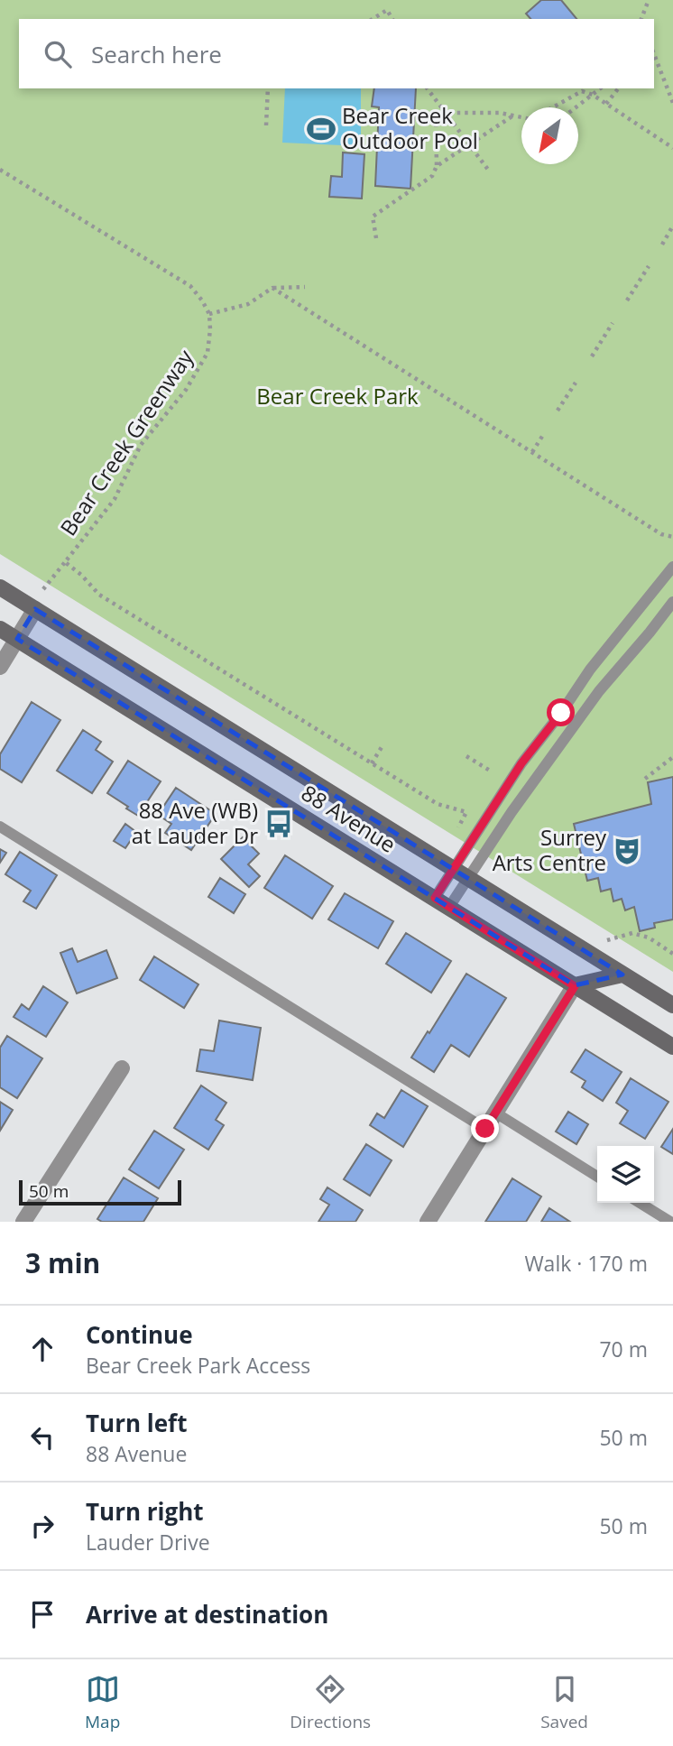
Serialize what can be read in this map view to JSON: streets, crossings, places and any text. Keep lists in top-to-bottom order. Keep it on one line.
{"streets":{"main road":["88 Avenue"],"path":["Bear Creek Greenway"]},"parks":["Bear Creek Park"],"places":{"sports":["Bear Creek Outdoor Pool"],"bus stop":["88 Ave (WB) at Lauder Dr"],"theatre":["Surrey Arts Centre"]},"scale_bar":"50 m","north":"bottom left","page":{"search":"Search here","scale":"50 m","heading":["3 min","Walk · 170 m"],"list":[["Continue","Bear Creek Park Access","70 m"],["Turn left","88 Avenue","50 m"],["Turn right","Lauder Drive","50 m"],"Arrive at destination"],"nav":["Map","Directions","Saved"]}}
